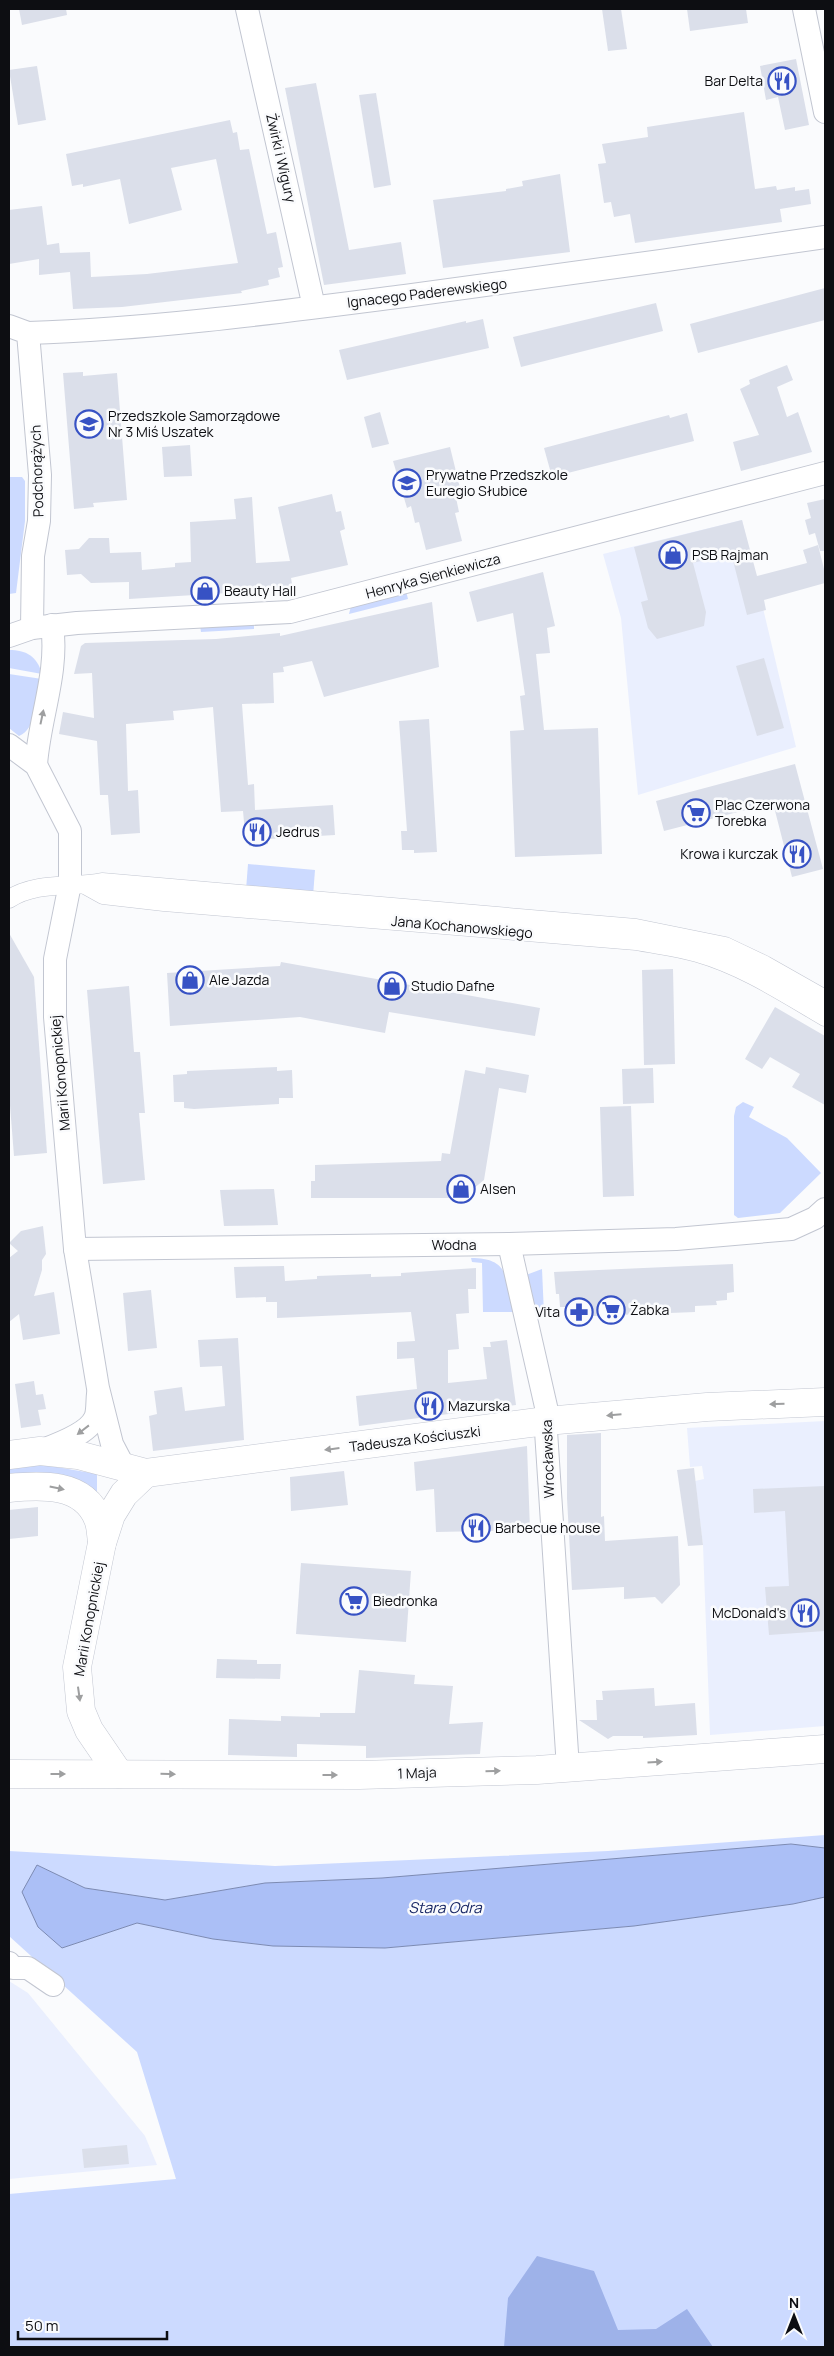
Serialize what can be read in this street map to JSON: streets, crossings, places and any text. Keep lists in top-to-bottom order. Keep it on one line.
{"streets":{"main road":["Marii Konopnickiej","Tadeusza Kościuszki","1 Maja"],"street":["Żwirki i Wigury","Ignacego Paderewskiego","Podchorążych","Henryka Sienkiewicza","Jana Kochanowskiego","Wodna","Wrocławska"]},"crossings":[["Żwirki i Wigury","Ignacego Paderewskiego"],["Ignacego Paderewskiego","Podchorążych"],["Podchorążych","Henryka Sienkiewicza"],["Podchorążych","Marii Konopnickiej"],["Henryka Sienkiewicza","Marii Konopnickiej"],["Jana Kochanowskiego","Marii Konopnickiej"],["Marii Konopnickiej","Wodna"],["Marii Konopnickiej","Tadeusza Kościuszki"],["Marii Konopnickiej","1 Maja"],["Wodna","Wrocławska"],["Tadeusza Kościuszki","Wrocławska"],["Wrocławska","1 Maja"]],"one_way":["Tadeusza Kościuszki","1 Maja"],"water":["Stara Odra"],"places":{"restaurant":["Bar Delta","Jedrus","Krowa i kurczak","Mazurska","Barbecue house","McDonald's"],"school or university":["Przedszkole Samorządowe Nr 3 Miś Uszatek","Prywatne Przedszkole Euregio Słubice"],"shop":["PSB Rajman","Beauty Hall","Ale Jazda","Studio Dafne","Alsen"],"supermarket":["Plac Czerwona Torebka","Żabka","Biedronka"],"pharmacy":["Vita"]},"scale_bar":"50 m","north":"top"}
